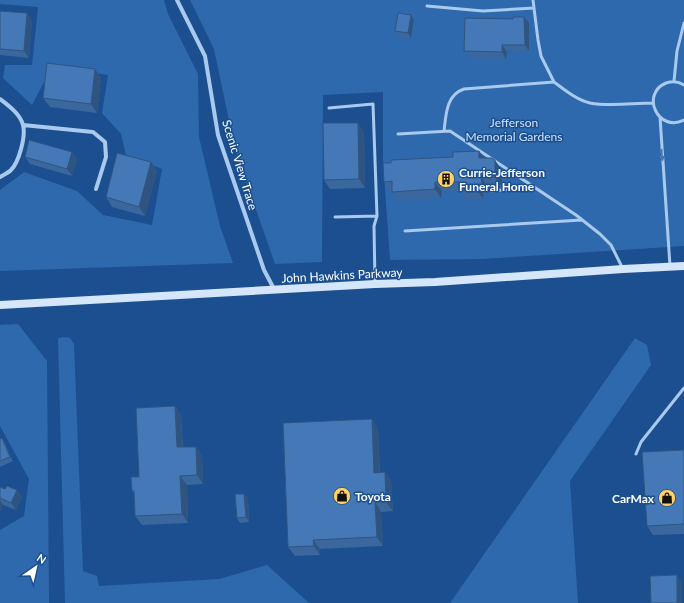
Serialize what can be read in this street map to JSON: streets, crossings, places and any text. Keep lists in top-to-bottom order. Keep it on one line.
{"streets":{"main road":["John Hawkins Parkway"],"street":["Scenic View Trace"]},"crossings":[["Scenic View Trace","John Hawkins Parkway"]],"parks":["Jefferson Memorial Gardens"],"places":{"building":["Currie-Jefferson Funeral Home"],"shop":["Toyota","CarMax"]},"north":"top right"}
